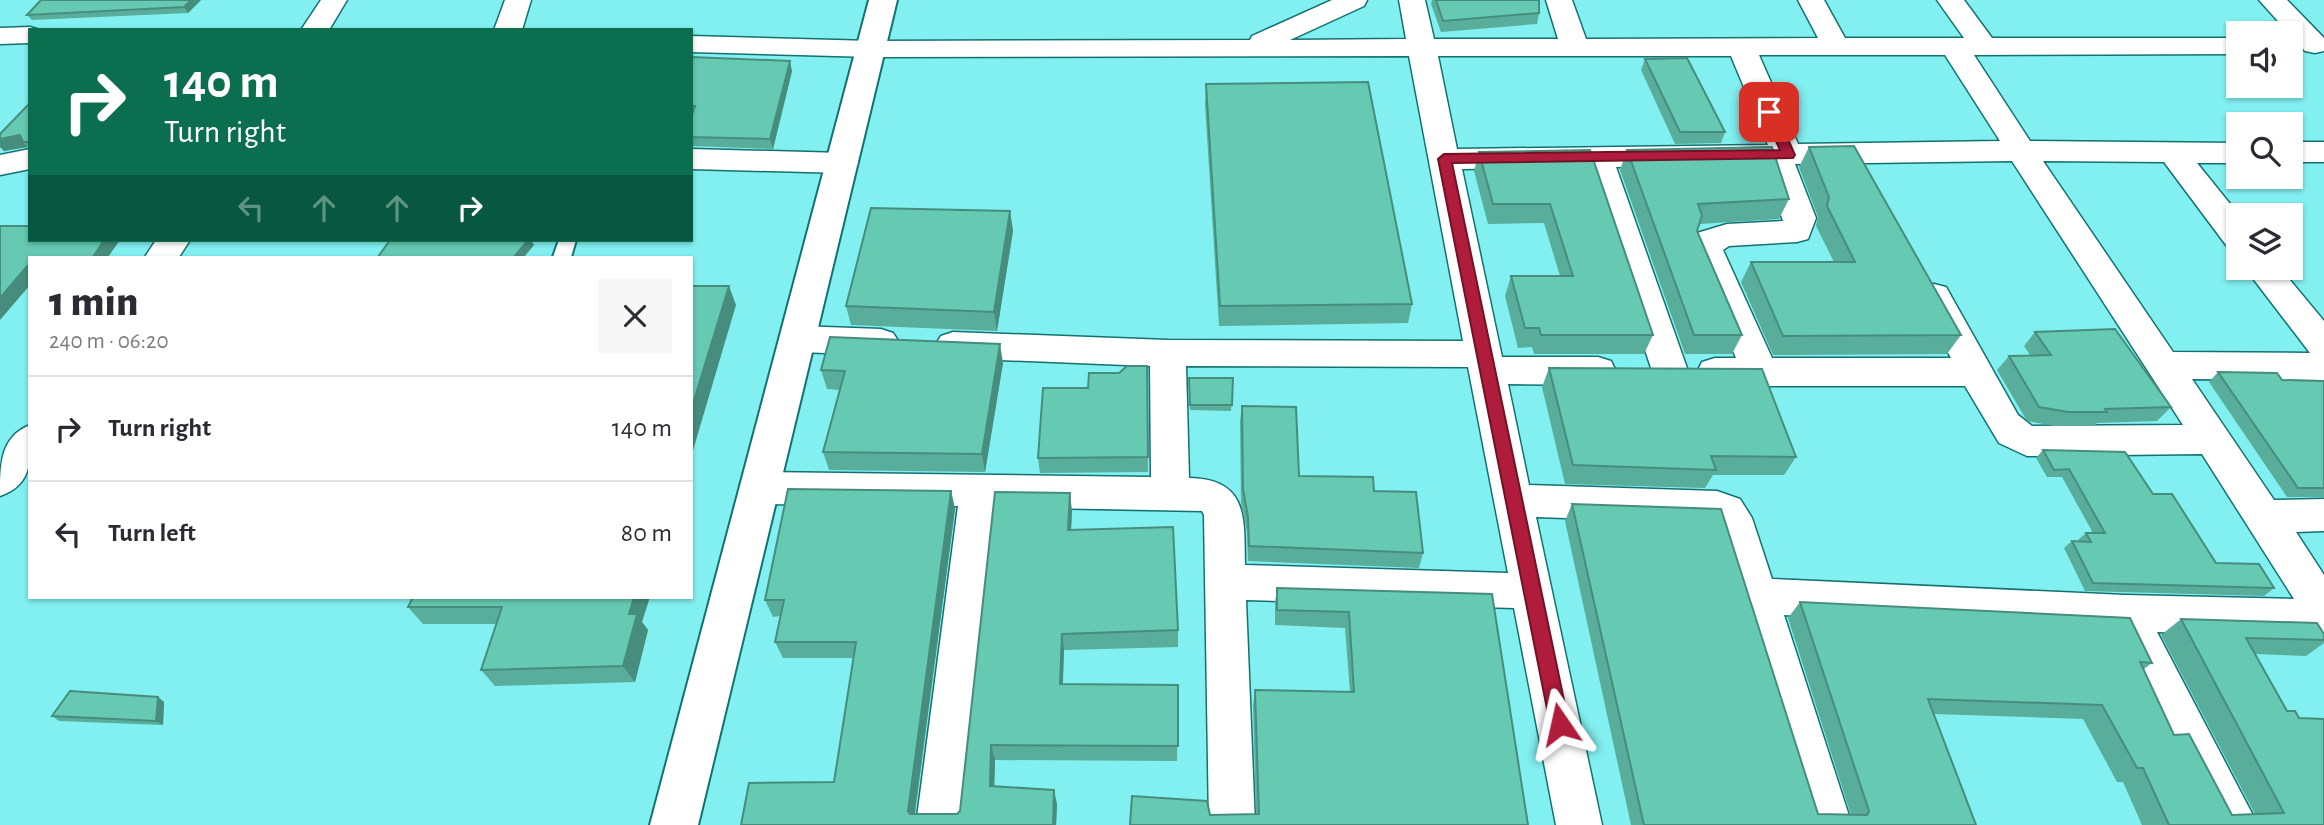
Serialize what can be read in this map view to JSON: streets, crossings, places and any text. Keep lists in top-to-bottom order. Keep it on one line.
{"page":{"turn":["140 m","Turn right"],"heading":["1 min","240 m · 06:20"],"list":[{"name":"Turn right","value":"140 m"},{"name":"Turn left","value":"80 m"}]}}
